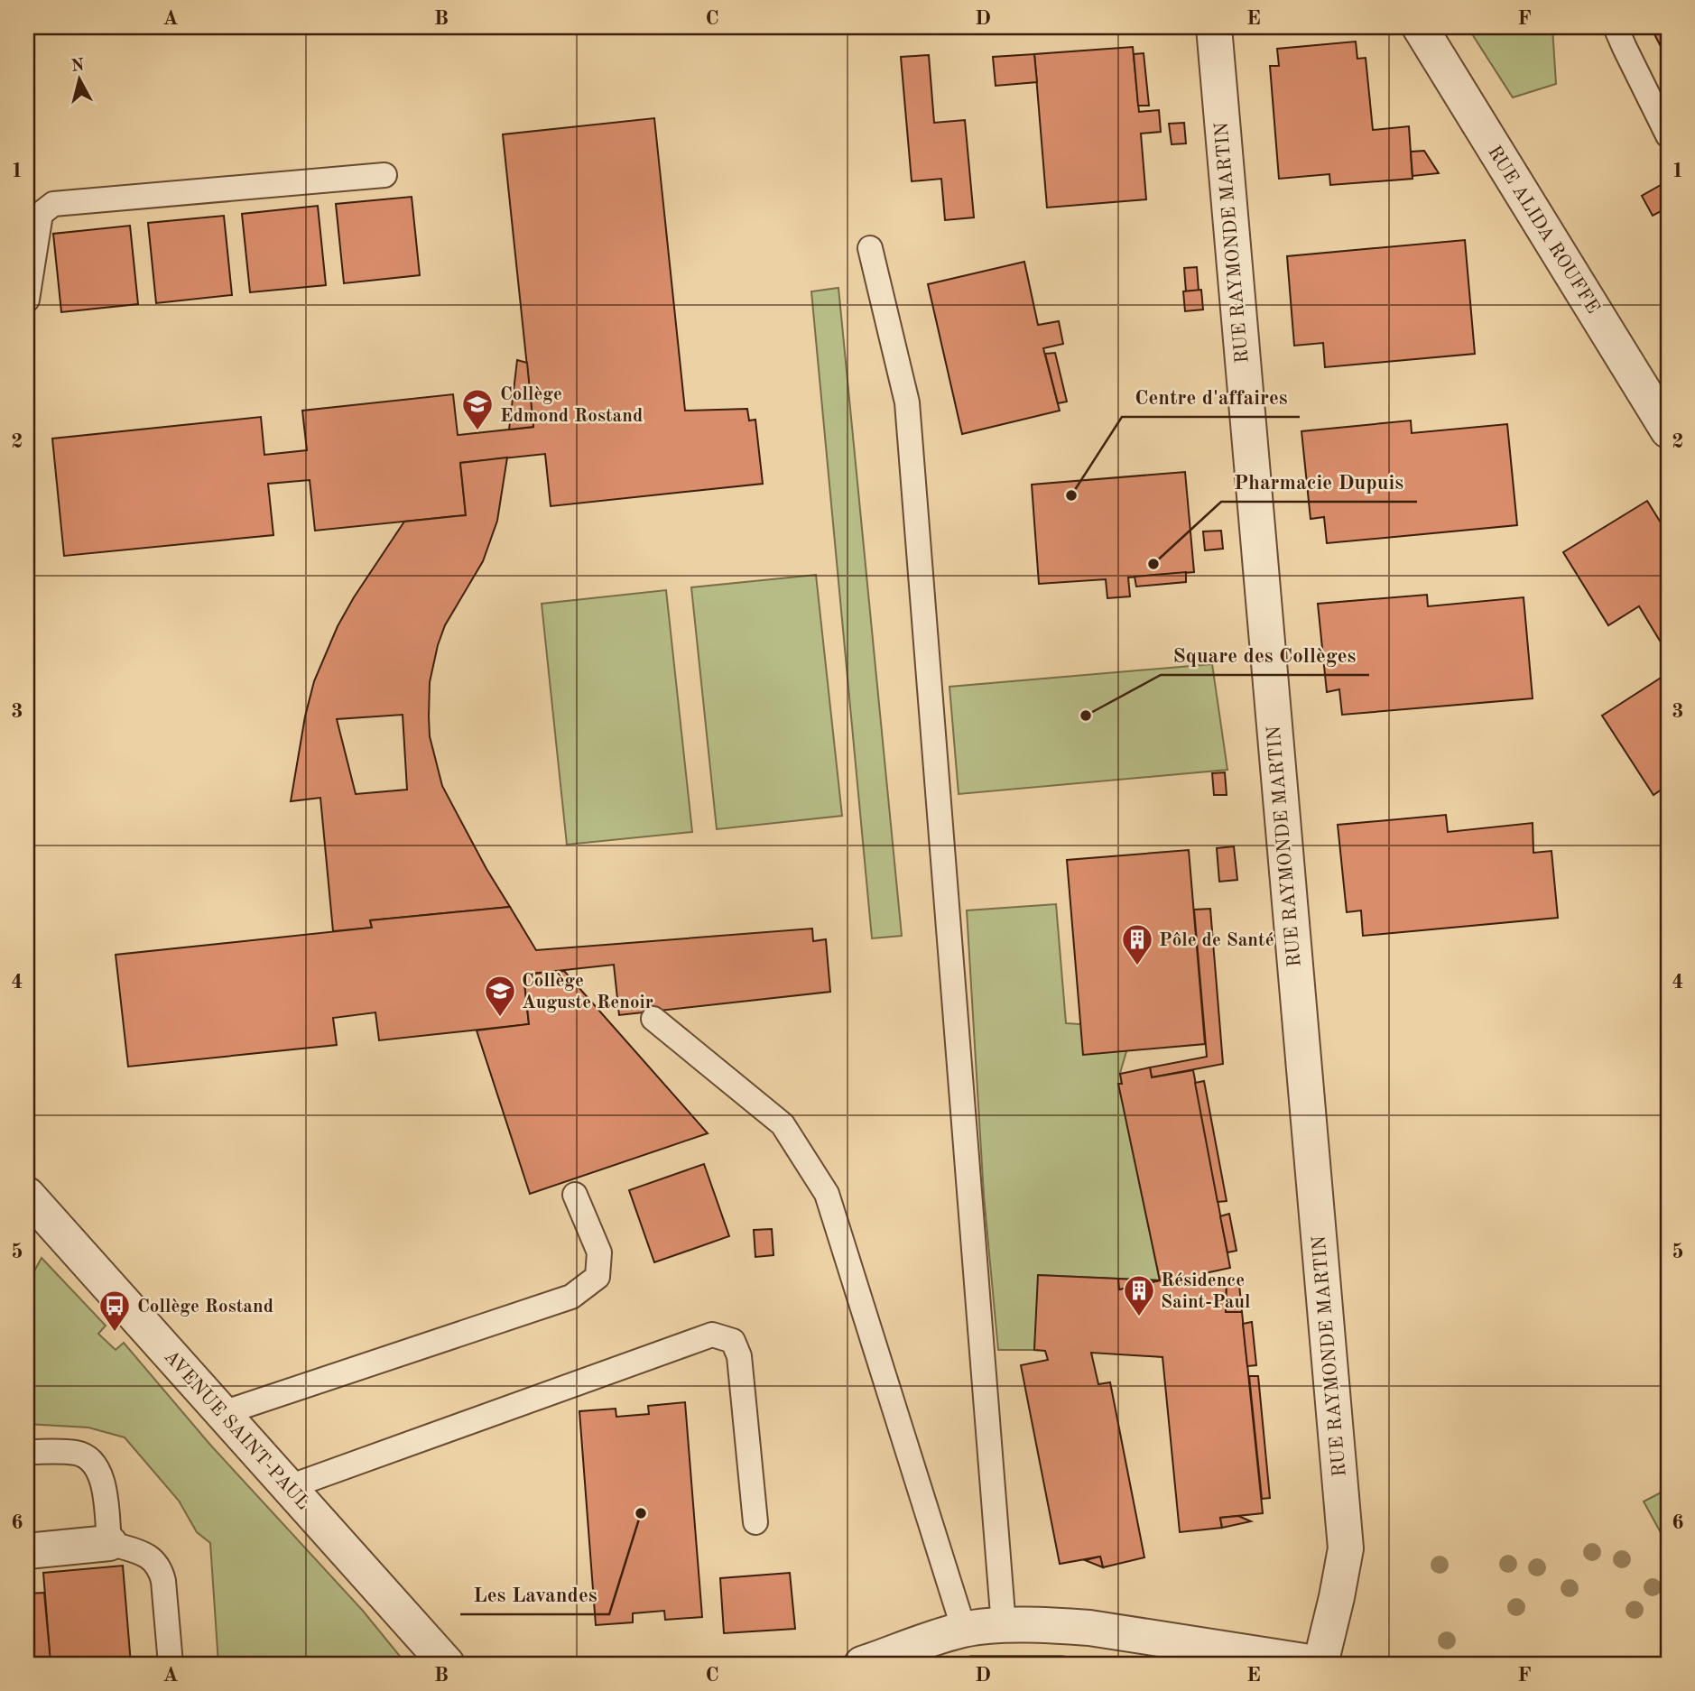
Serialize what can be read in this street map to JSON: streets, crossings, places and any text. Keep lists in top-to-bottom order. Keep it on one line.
{"streets":{"street":["RUE ALIDA ROUFFE","RUE RAYMONDE MARTIN","AVENUE SAINT-PAUL"]},"places":{"school or university":["Collège Edmond Rostand","Collège Auguste Renoir"],"other":["Centre d'affaires","Pharmacie Dupuis","Square des Collèges","Les Lavandes"],"building":["Pôle de Santé","Résidence Saint-Paul"],"bus stop":["Collège Rostand"]},"north":"top","grid":{"columns":["A","B","C","D","E","F"],"rows":["1","2","3","4","5","6"]}}
